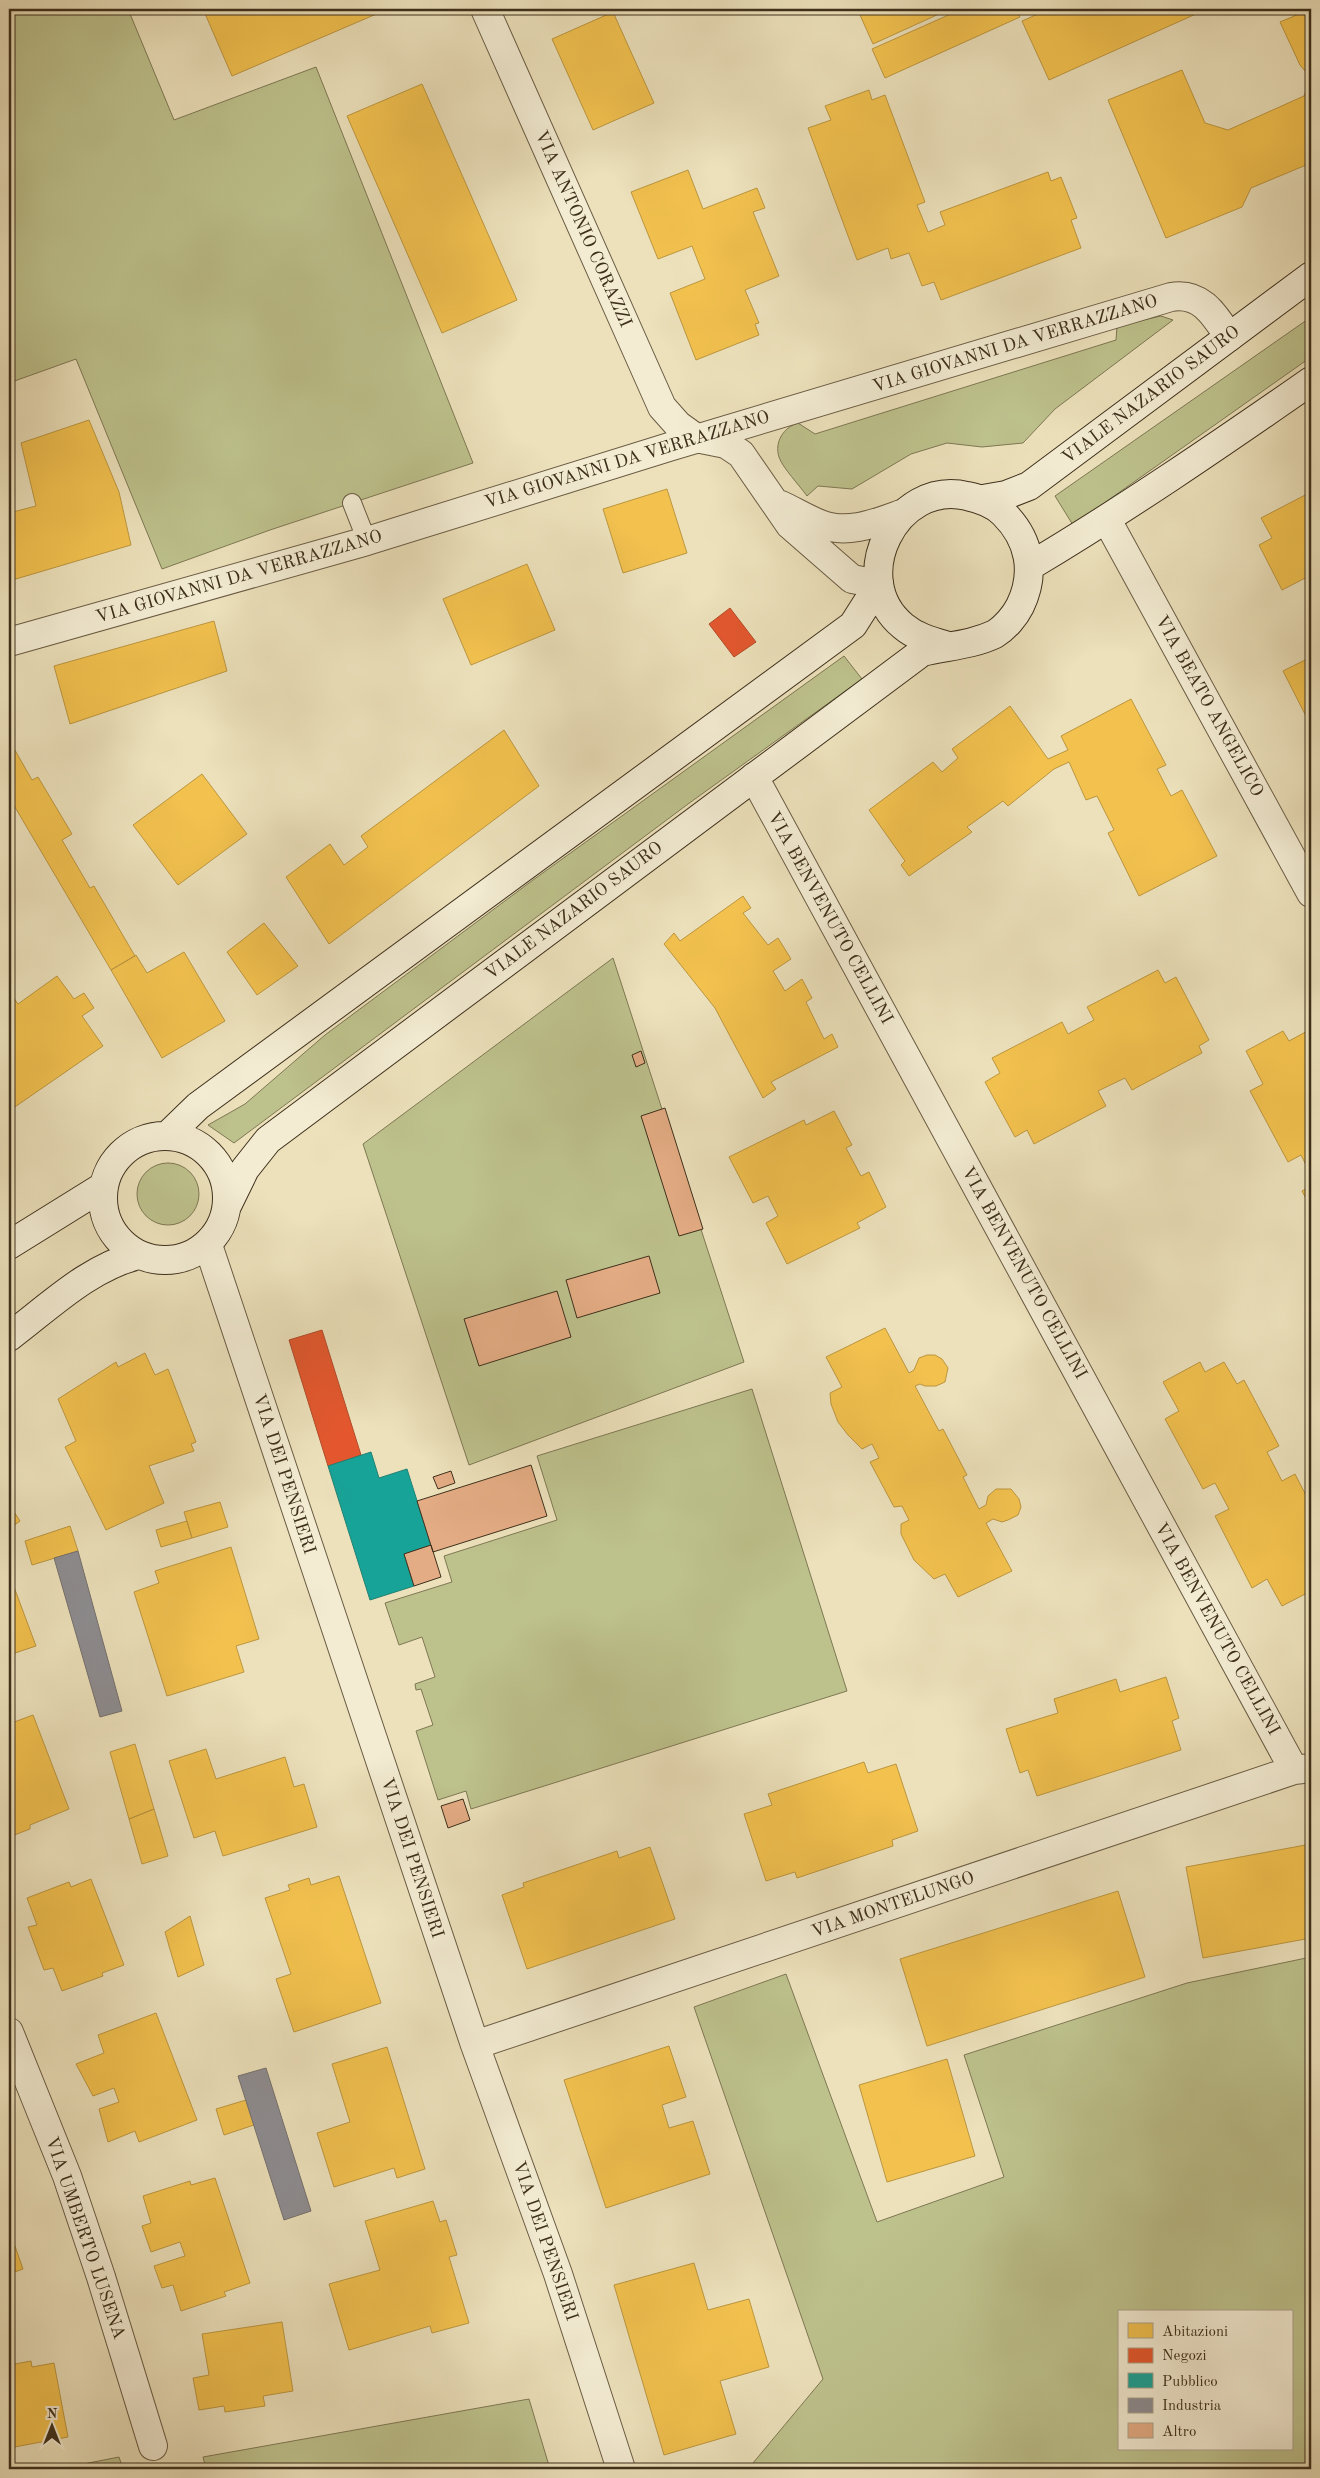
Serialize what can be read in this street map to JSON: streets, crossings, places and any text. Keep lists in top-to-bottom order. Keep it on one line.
{"streets":{"street":["VIA ANTONIO CORAZZI","VIA GIOVANNI DA VERRAZZANO","VIALE NAZARIO SAURO","VIA BEATO ANGELICO","VIA BENVENUTO CELLINI","VIA DEI PENSIERI","VIA MONTELUNGO","VIA UMBERTO LUSENA"]},"crossings":[["VIA ANTONIO CORAZZI","VIA GIOVANNI DA VERRAZZANO"],["VIA GIOVANNI DA VERRAZZANO","VIALE NAZARIO SAURO"],["VIALE NAZARIO SAURO","VIA BENVENUTO CELLINI"],["VIALE NAZARIO SAURO","VIA DEI PENSIERI"],["VIA BENVENUTO CELLINI","VIA MONTELUNGO"],["VIA DEI PENSIERI","VIA MONTELUNGO"]],"legend":["Abitazioni","Negozi","Pubblico","Industria","Altro"],"north":"top"}
